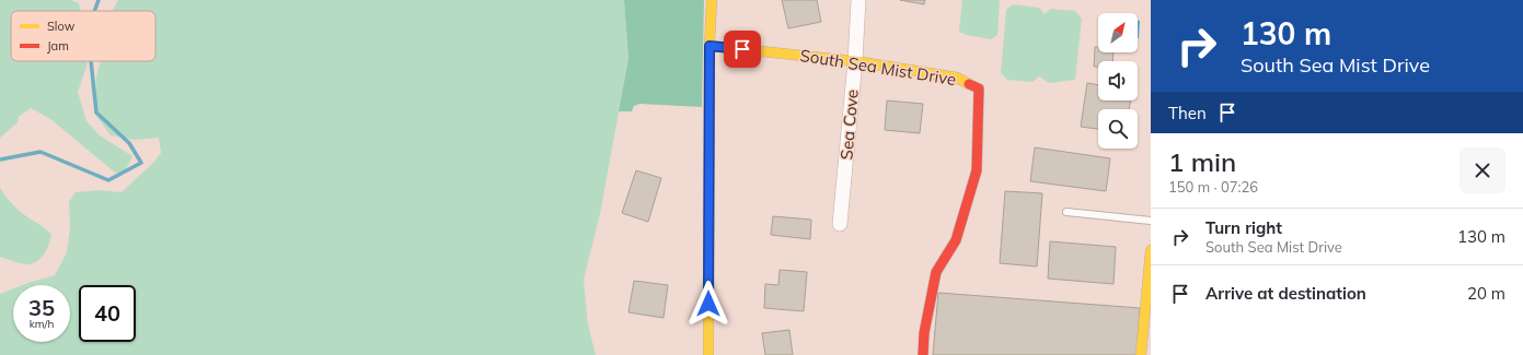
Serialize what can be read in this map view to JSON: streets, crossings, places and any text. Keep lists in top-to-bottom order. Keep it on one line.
{"streets":{"street":["South Sea Mist Drive","Sea Cove"]},"crossings":[["South Sea Mist Drive","Sea Cove"]],"legend":["Slow","Jam"],"north":"top right","page":{"turn":["130 m","South Sea Mist Drive"],"then":"Then","heading":["1 min","150 m · 07:26"],"list":[{"name":"Turn right","note":"South Sea Mist Drive","value":"130 m"},{"name":"Arrive at destination","value":"20 m"}],"speed":"35 km/h","limit":"40"}}
